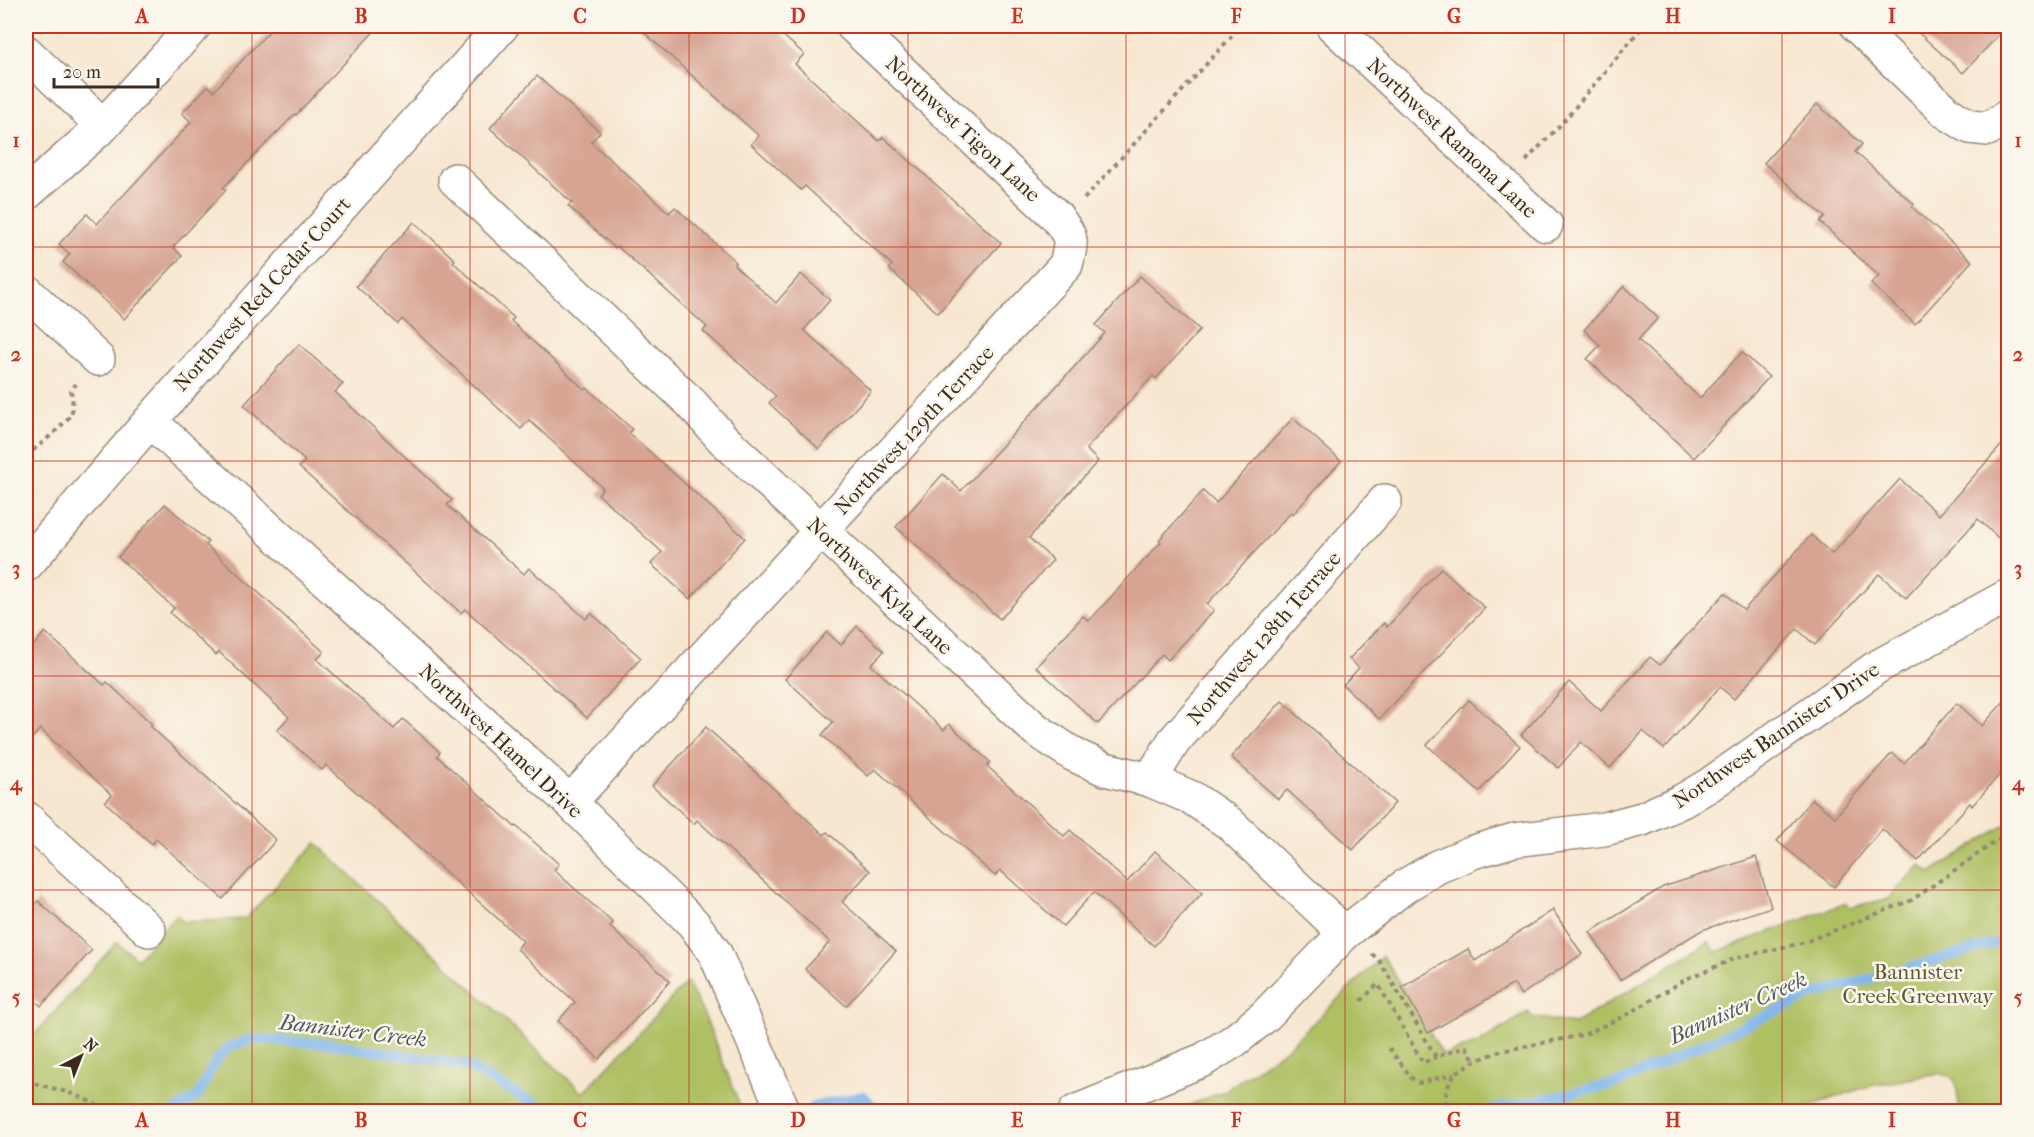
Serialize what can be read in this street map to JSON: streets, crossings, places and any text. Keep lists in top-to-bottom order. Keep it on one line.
{"streets":{"street":["Northwest Tigon Lane","Northwest Ramona Lane","Northwest Red Cedar Court","Northwest 129th Terrace","Northwest Kyla Lane","Northwest 128th Terrace","Northwest Bannister Drive","Northwest Hamel Drive"]},"crossings":[["Northwest Tigon Lane","Northwest 129th Terrace"],["Northwest Red Cedar Court","Northwest Hamel Drive"],["Northwest 129th Terrace","Northwest Kyla Lane"],["Northwest 129th Terrace","Northwest Hamel Drive"],["Northwest Kyla Lane","Northwest 128th Terrace"],["Northwest Kyla Lane","Northwest Bannister Drive"]],"water":["Bannister Creek"],"parks":["Bannister Creek Greenway"],"scale_bar":"20 m","north":"top right","grid":{"columns":["A","B","C","D","E","F","G","H","I"],"rows":["1","2","3","4","5"]}}
